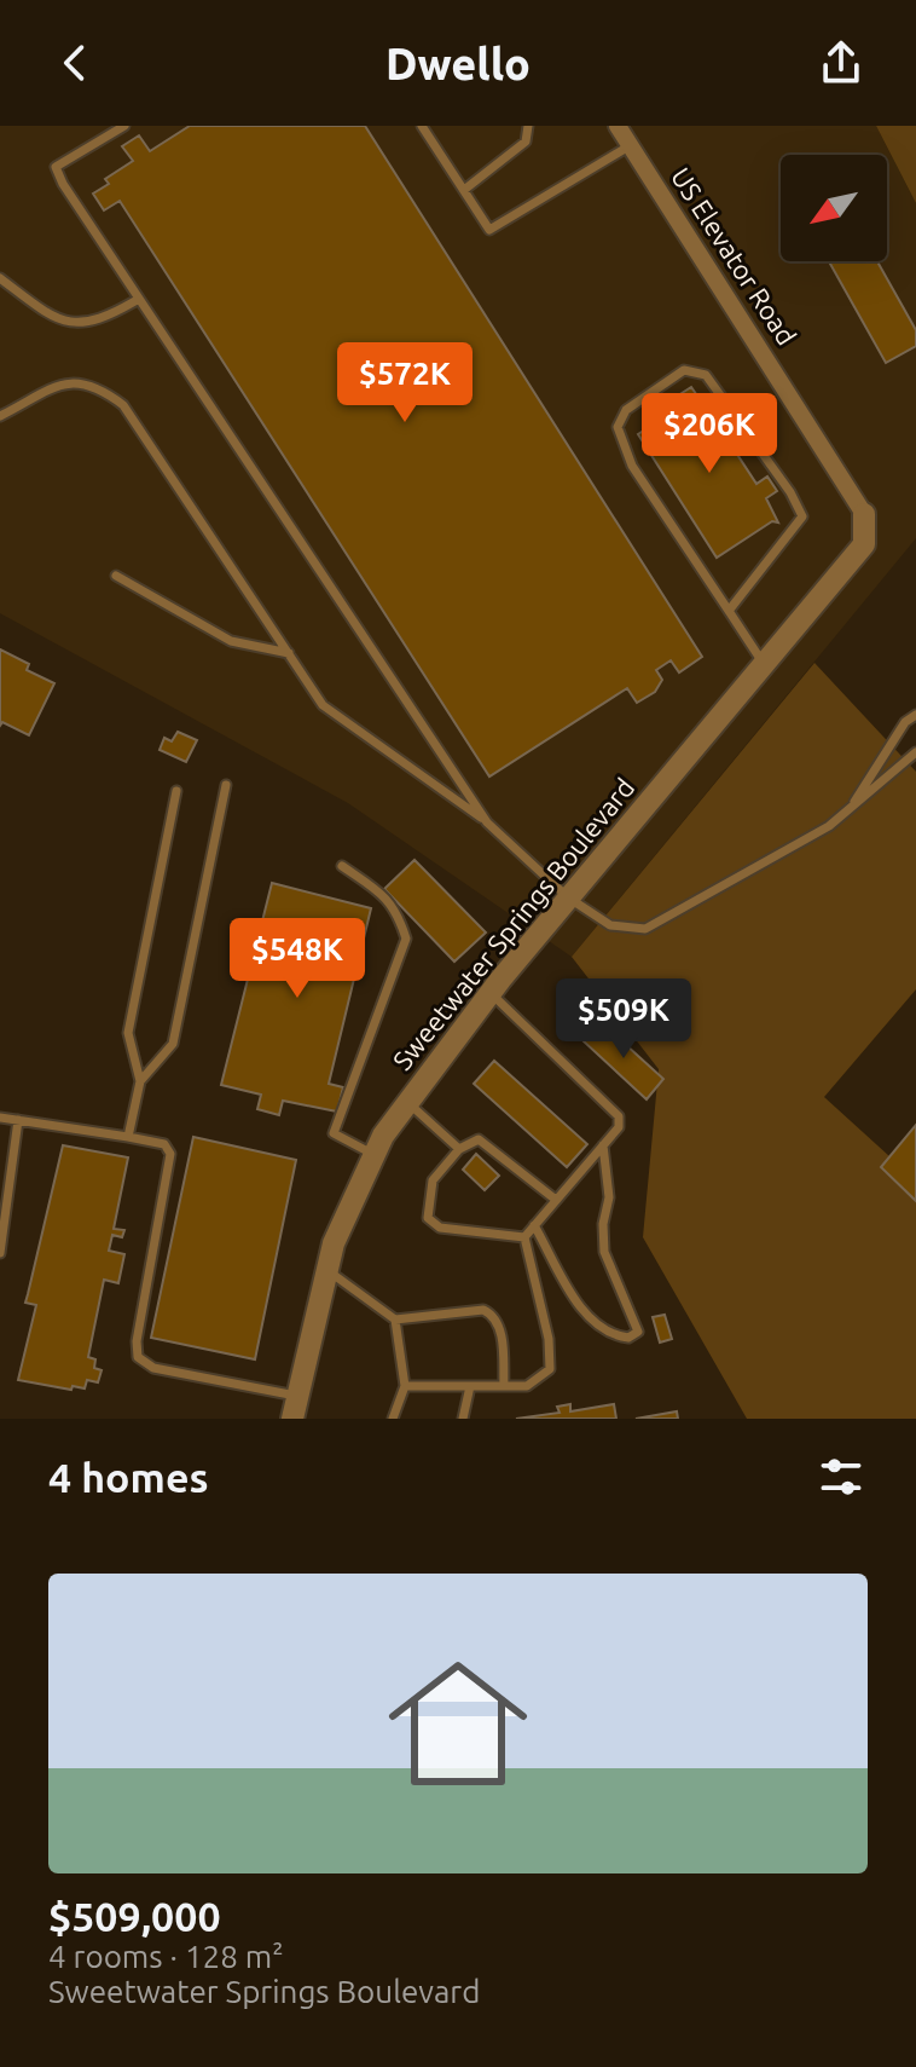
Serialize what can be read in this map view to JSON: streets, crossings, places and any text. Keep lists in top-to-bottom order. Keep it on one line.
{"streets":{"street":["US Elevator Road","Sweetwater Springs Boulevard"]},"crossings":[["US Elevator Road","Sweetwater Springs Boulevard"]],"north":"bottom left","page":{"header":"Dwello","price":["$572K","$206K","$548K","$509K"],"heading":"4 homes","list":[{"name":"$509,000","note":"4 rooms · 128 m² · Sweetwater Springs Boulevard"}]}}
